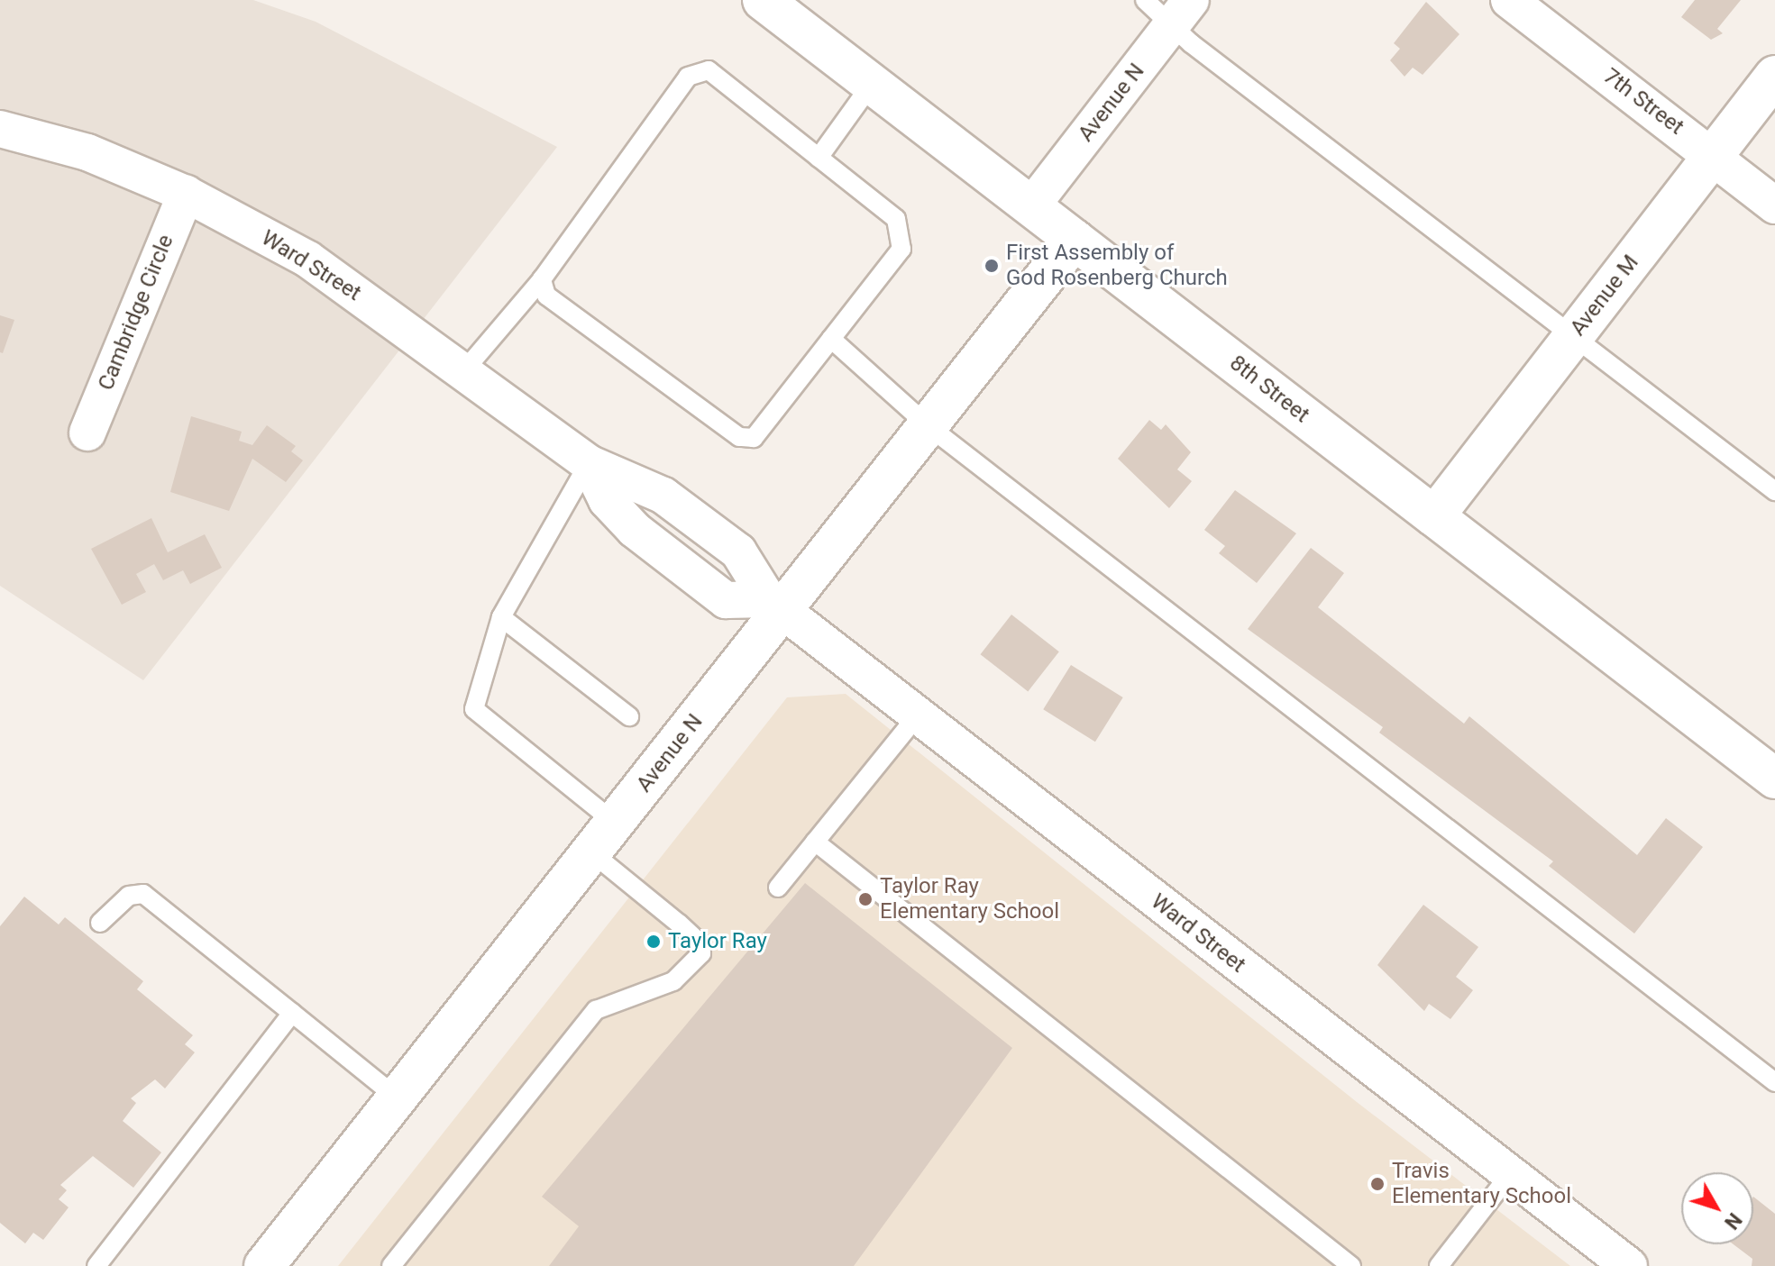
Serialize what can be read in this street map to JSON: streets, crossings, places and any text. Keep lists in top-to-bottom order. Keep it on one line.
{"streets":{"street":["7th Street","Avenue N","Ward Street","Avenue M","Cambridge Circle","8th Street"]},"crossings":[["7th Street","Avenue M"],["Avenue N","Ward Street"],["Avenue N","8th Street"],["Ward Street","Cambridge Circle"],["Avenue M","8th Street"]],"places":["First Assembly of God Rosenberg Church","Taylor Ray Elementary School","Taylor Ray","Travis Elementary School"],"north":"bottom right"}
